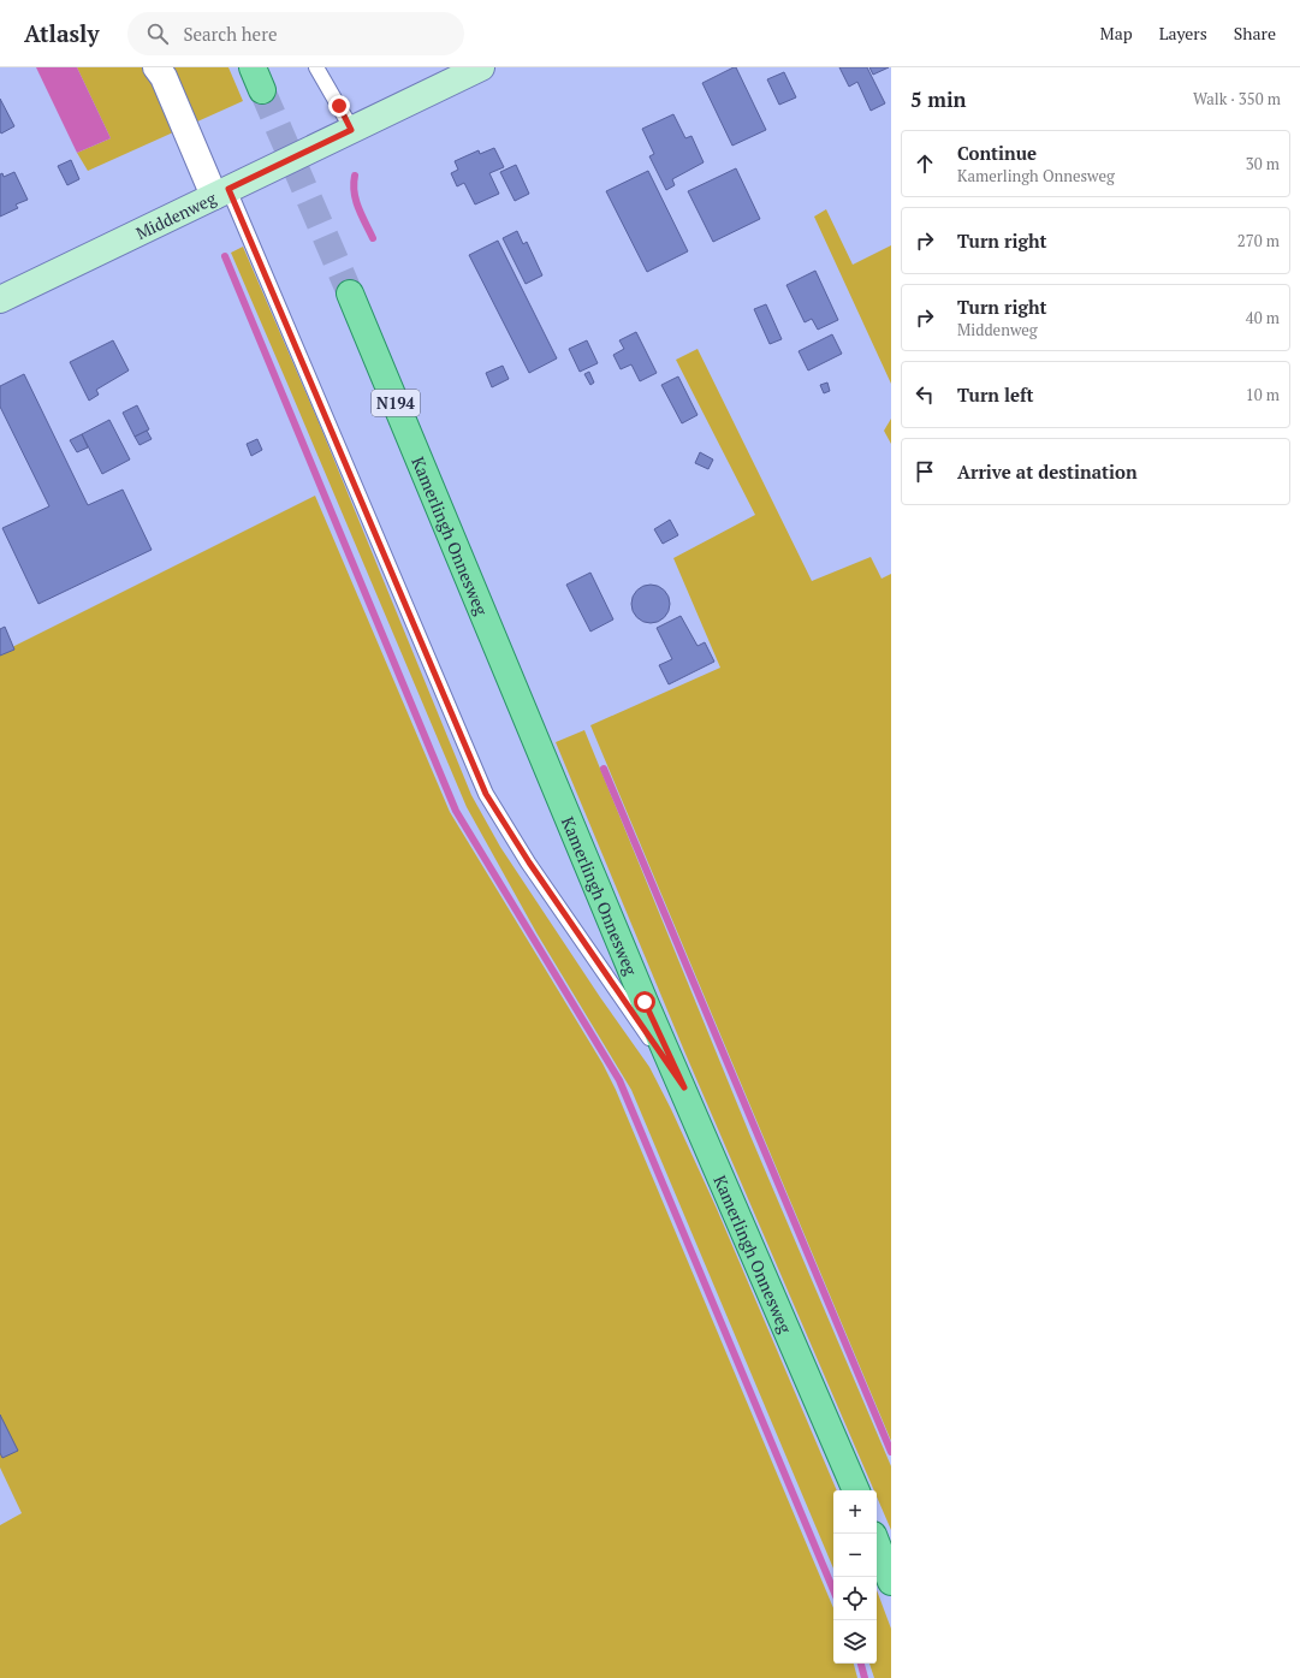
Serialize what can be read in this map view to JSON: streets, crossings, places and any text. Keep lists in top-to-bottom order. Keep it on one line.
{"streets":{"main road":["N194","Kamerlingh Onnesweg"],"street":["Middenweg"]},"page":{"header":"Atlasly","search":"Search here","nav":["Map","Layers","Share"],"heading":["5 min","Walk · 350 m"],"list":[["Continue","Kamerlingh Onnesweg","30 m"],["Turn right","270 m"],["Turn right","Middenweg","40 m"],["Turn left","10 m"],"Arrive at destination"],"map_buttons":["+","−"]}}
